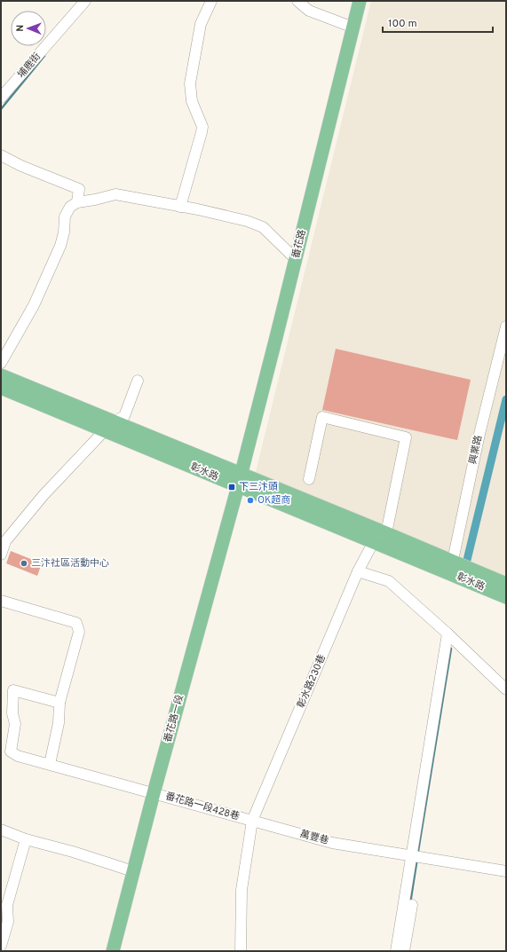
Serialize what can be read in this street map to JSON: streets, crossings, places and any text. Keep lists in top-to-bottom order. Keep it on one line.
{"streets":{"main road":["番花路","彰水路","番花路一段"],"street":["埔鹿街","興業路","彰水路230巷","番花路一段428巷","萬豐巷"]},"crossings":[["番花路","彰水路"],["番花路","番花路一段"],["興業路","彰水路"],["彰水路","彰水路230巷"],["彰水路","番花路一段"],["彰水路230巷","番花路一段428巷"],["彰水路230巷","萬豐巷"],["番花路一段","番花路一段428巷"],["番花路一段428巷","萬豐巷"]],"places":{"transit":["下三汴頭"],"other":["OK超商","三汴社區活動中心"]},"scale_bar":"100 m","north":"left"}
